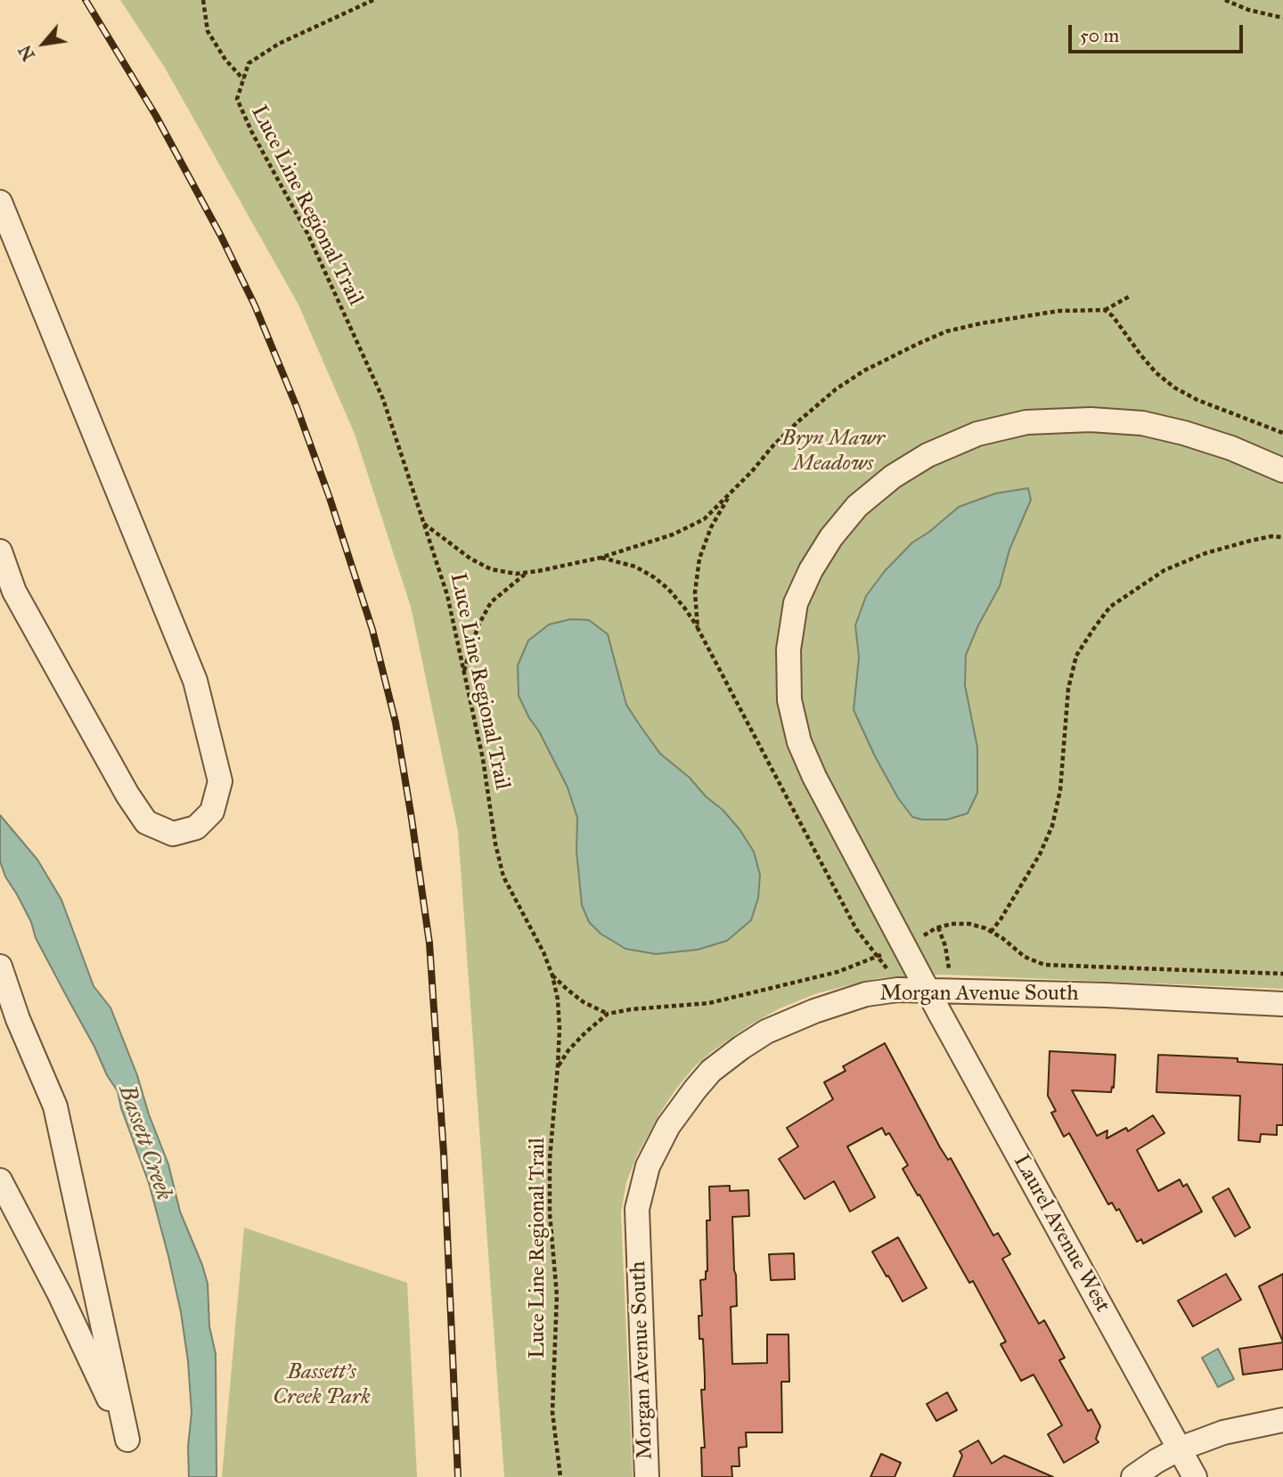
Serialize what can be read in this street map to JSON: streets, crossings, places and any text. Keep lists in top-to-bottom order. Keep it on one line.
{"streets":{"street":["Morgan Avenue South","Laurel Avenue West"],"path":["Luce Line Regional Trail"]},"crossings":[["Morgan Avenue South","Laurel Avenue West"]],"water":["Bassett Creek"],"parks":["Bryn Mawr Meadows","Bassett's Creek Park"],"scale_bar":"50 m","north":"bottom left"}
